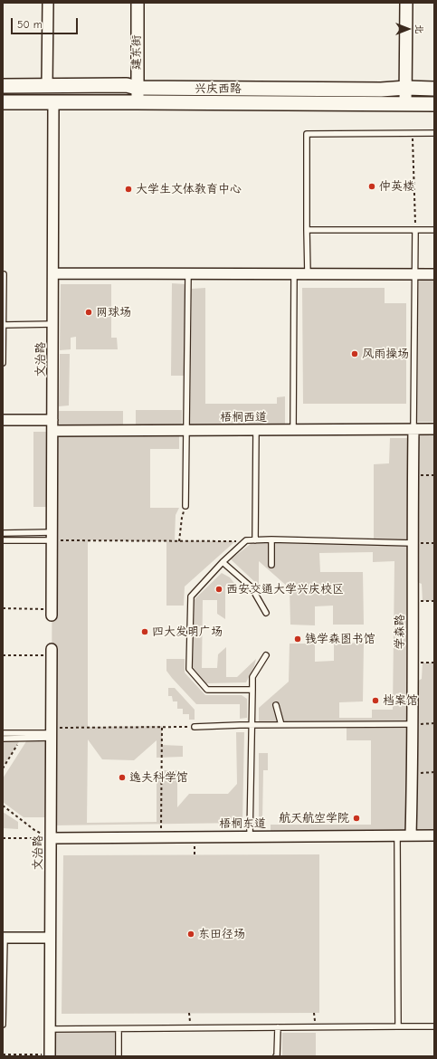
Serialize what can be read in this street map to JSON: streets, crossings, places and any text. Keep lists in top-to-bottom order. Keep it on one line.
{"streets":{"main road":["兴庆西路"],"street":["建东街","文治路","梧桐西道","学森路","梧桐东道"]},"crossings":[["建东街","兴庆西路"],["兴庆西路","文治路"],["文治路","梧桐西道"],["文治路","梧桐东道"],["梧桐西道","学森路"],["学森路","梧桐东道"]],"places":["仲英楼","大学生文体教育中心","网球场","风雨操场","西安交通大学兴庆校区","四大发明广场","钱学森图书馆","档案馆","逸夫科学馆","航天航空学院","东田径场"],"scale_bar":"50 m","north":"right"}
